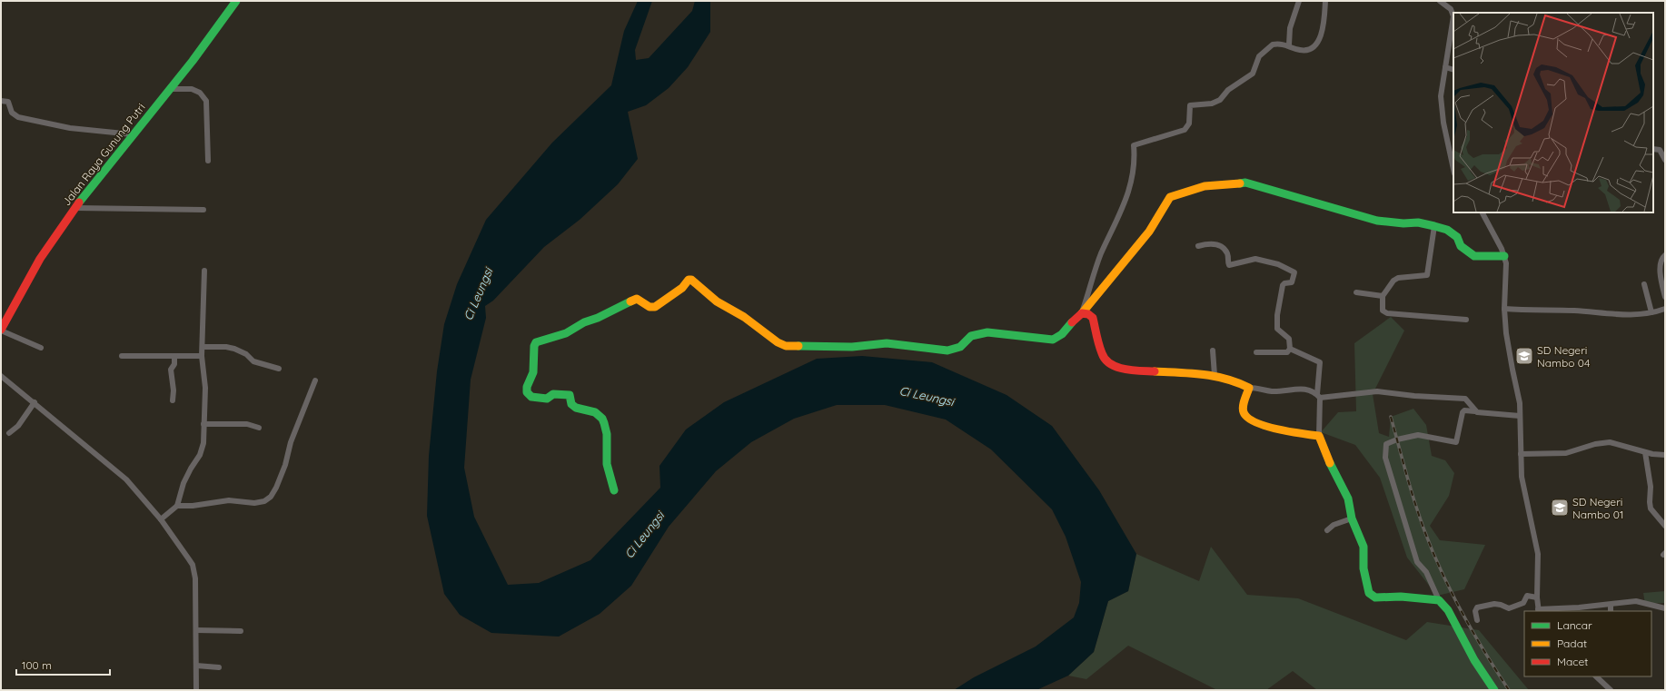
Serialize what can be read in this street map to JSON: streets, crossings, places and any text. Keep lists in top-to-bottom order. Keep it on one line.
{"streets":{"street":["Jalan Raya Gunung Putri"]},"water":["Ci Leungsi"],"places":{"school or university":["SD Negeri Nambo 04","SD Negeri Nambo 01"]},"legend":["Lancar","Padat","Macet"],"scale_bar":"100 m"}
